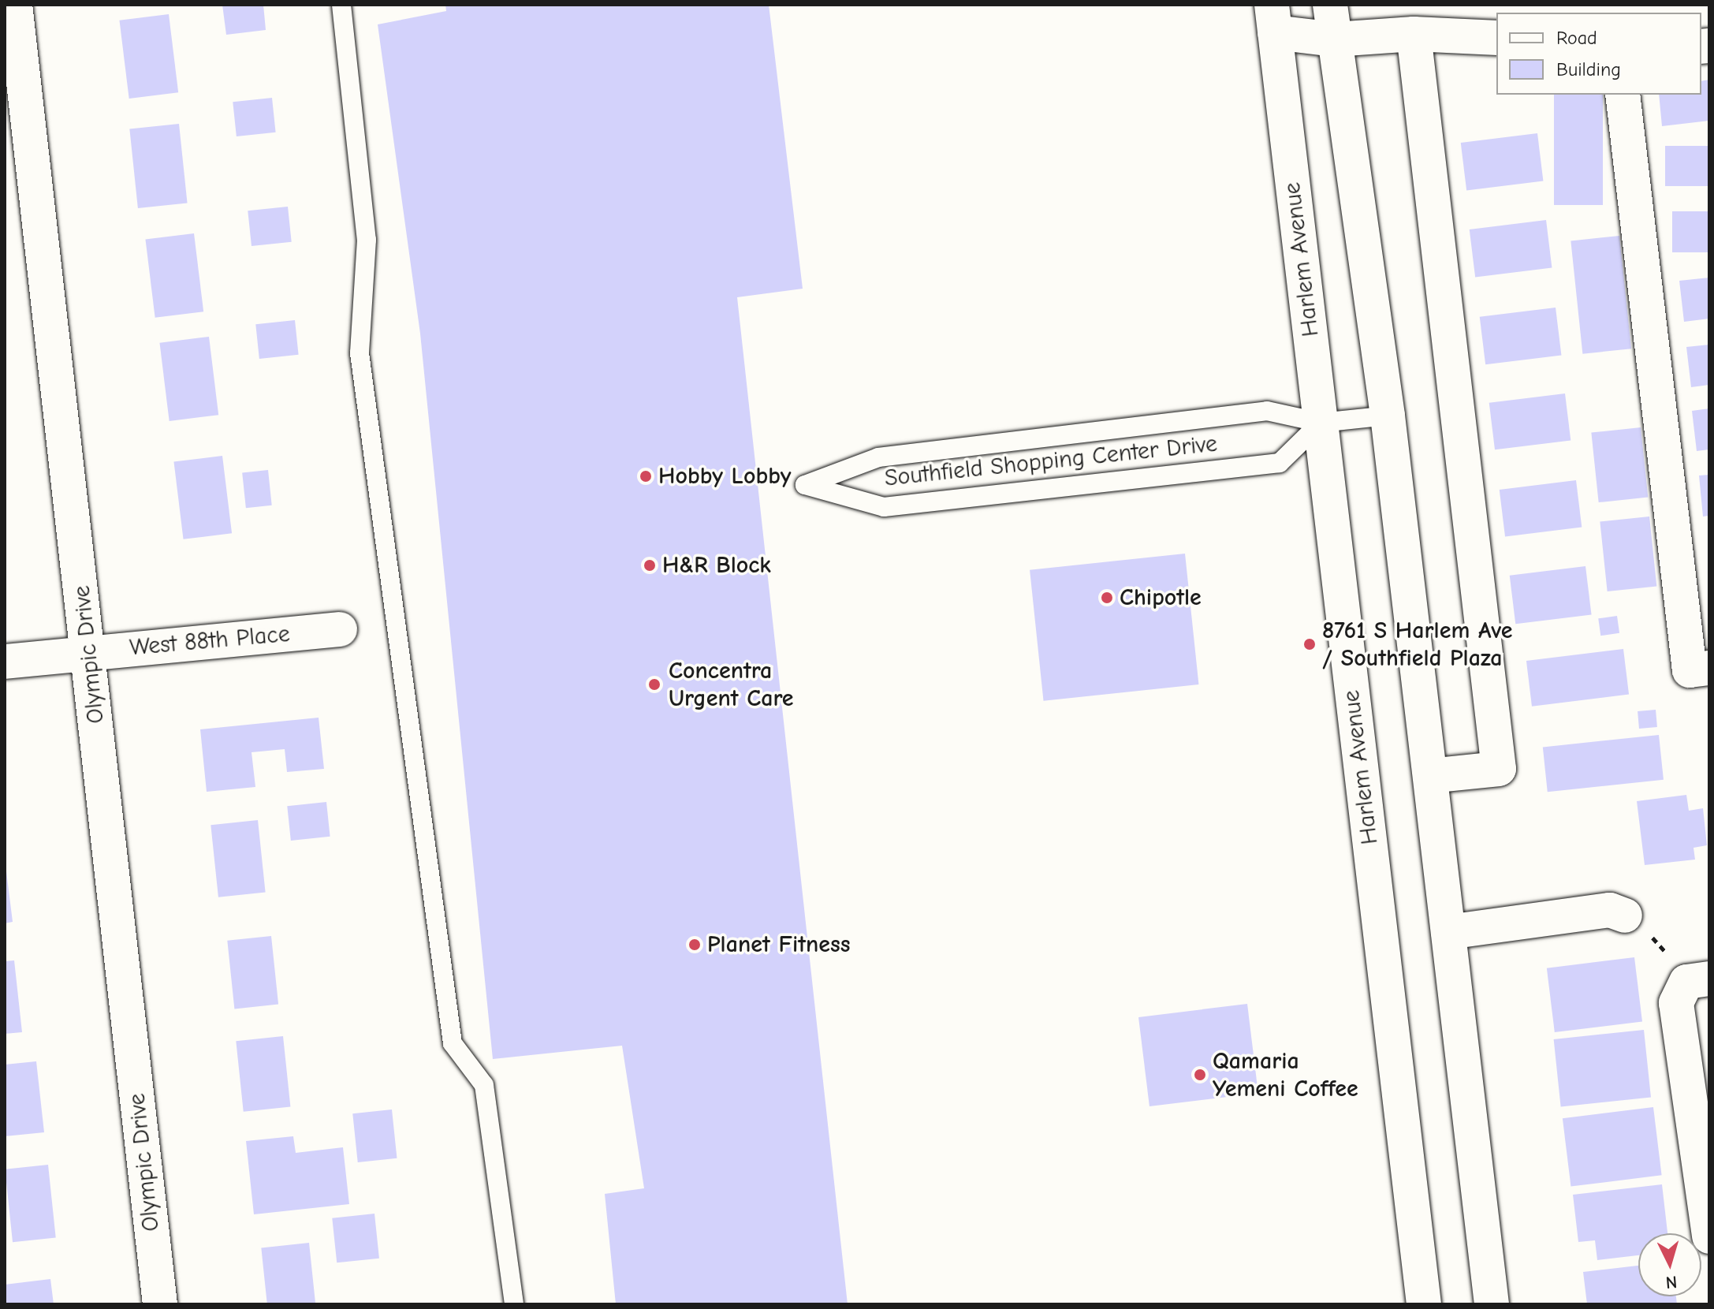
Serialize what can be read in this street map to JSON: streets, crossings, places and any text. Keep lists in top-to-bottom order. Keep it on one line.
{"streets":{"street":["Harlem Avenue","West 88th Place","Olympic Drive"],"lane":["Southfield Shopping Center Drive"]},"crossings":[["Harlem Avenue","Southfield Shopping Center Drive"],["West 88th Place","Olympic Drive"]],"places":["Hobby Lobby","H&R Block","Chipotle","8761 S Harlem Ave / Southfield Plaza","Concentra Urgent Care","Planet Fitness","Qamaria Yemeni Coffee"],"legend":["Road","Building"],"north":"bottom"}
